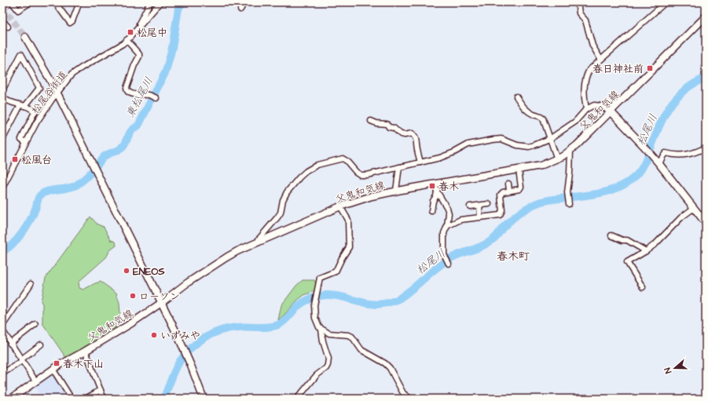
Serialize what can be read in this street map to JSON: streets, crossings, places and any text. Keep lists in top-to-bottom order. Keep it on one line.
{"streets":{"main road":["父鬼和気線"],"street":["松尾谷街道"]},"districts":["春木町"],"water":["東松尾川","松尾川"],"places":{"transit":["松尾中","春日神社前","松風台","春木","春木下山"],"other":["ENEOS","ローソン","いずみや"]},"north":"left"}
